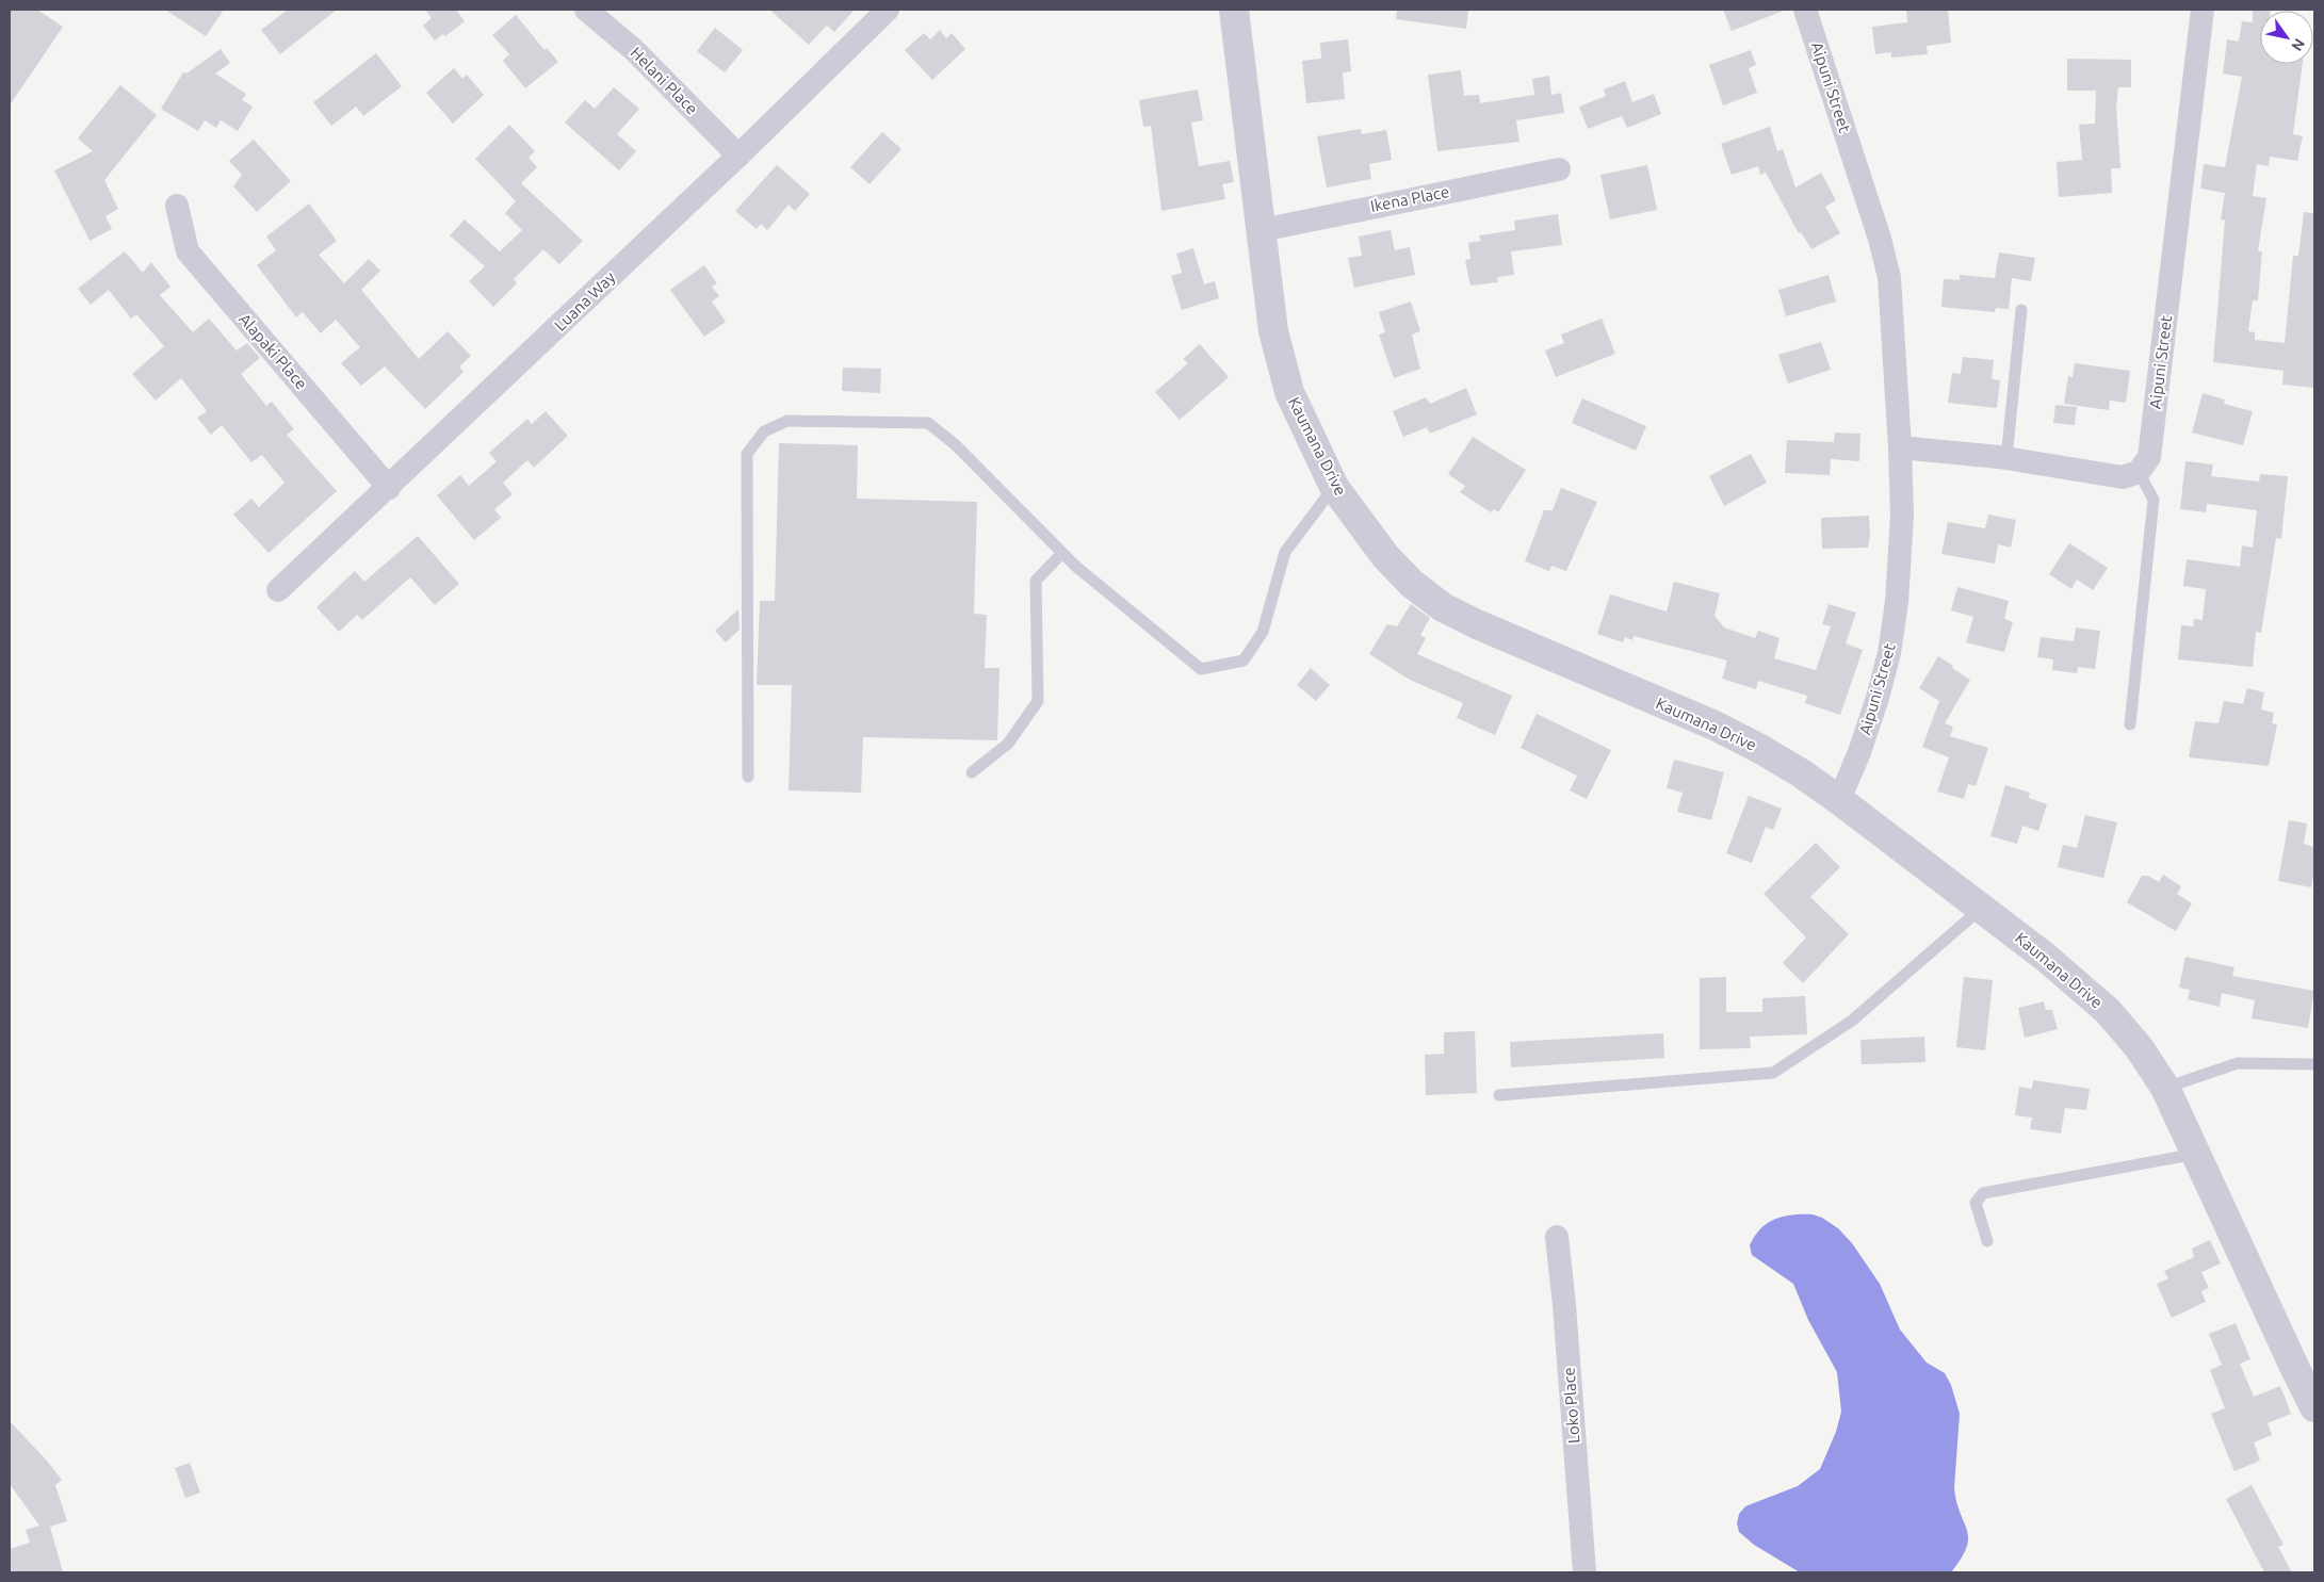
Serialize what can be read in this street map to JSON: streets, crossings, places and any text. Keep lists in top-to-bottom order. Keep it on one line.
{"streets":{"street":["Helani Place","Aipuni Street","Ikena Place","Luana Way","Alapaki Place","Kaumana Drive","Loko Place"]},"crossings":[["Helani Place","Luana Way"],["Aipuni Street","Kaumana Drive"],["Ikena Place","Kaumana Drive"],["Luana Way","Alapaki Place"]],"north":"bottom right"}
